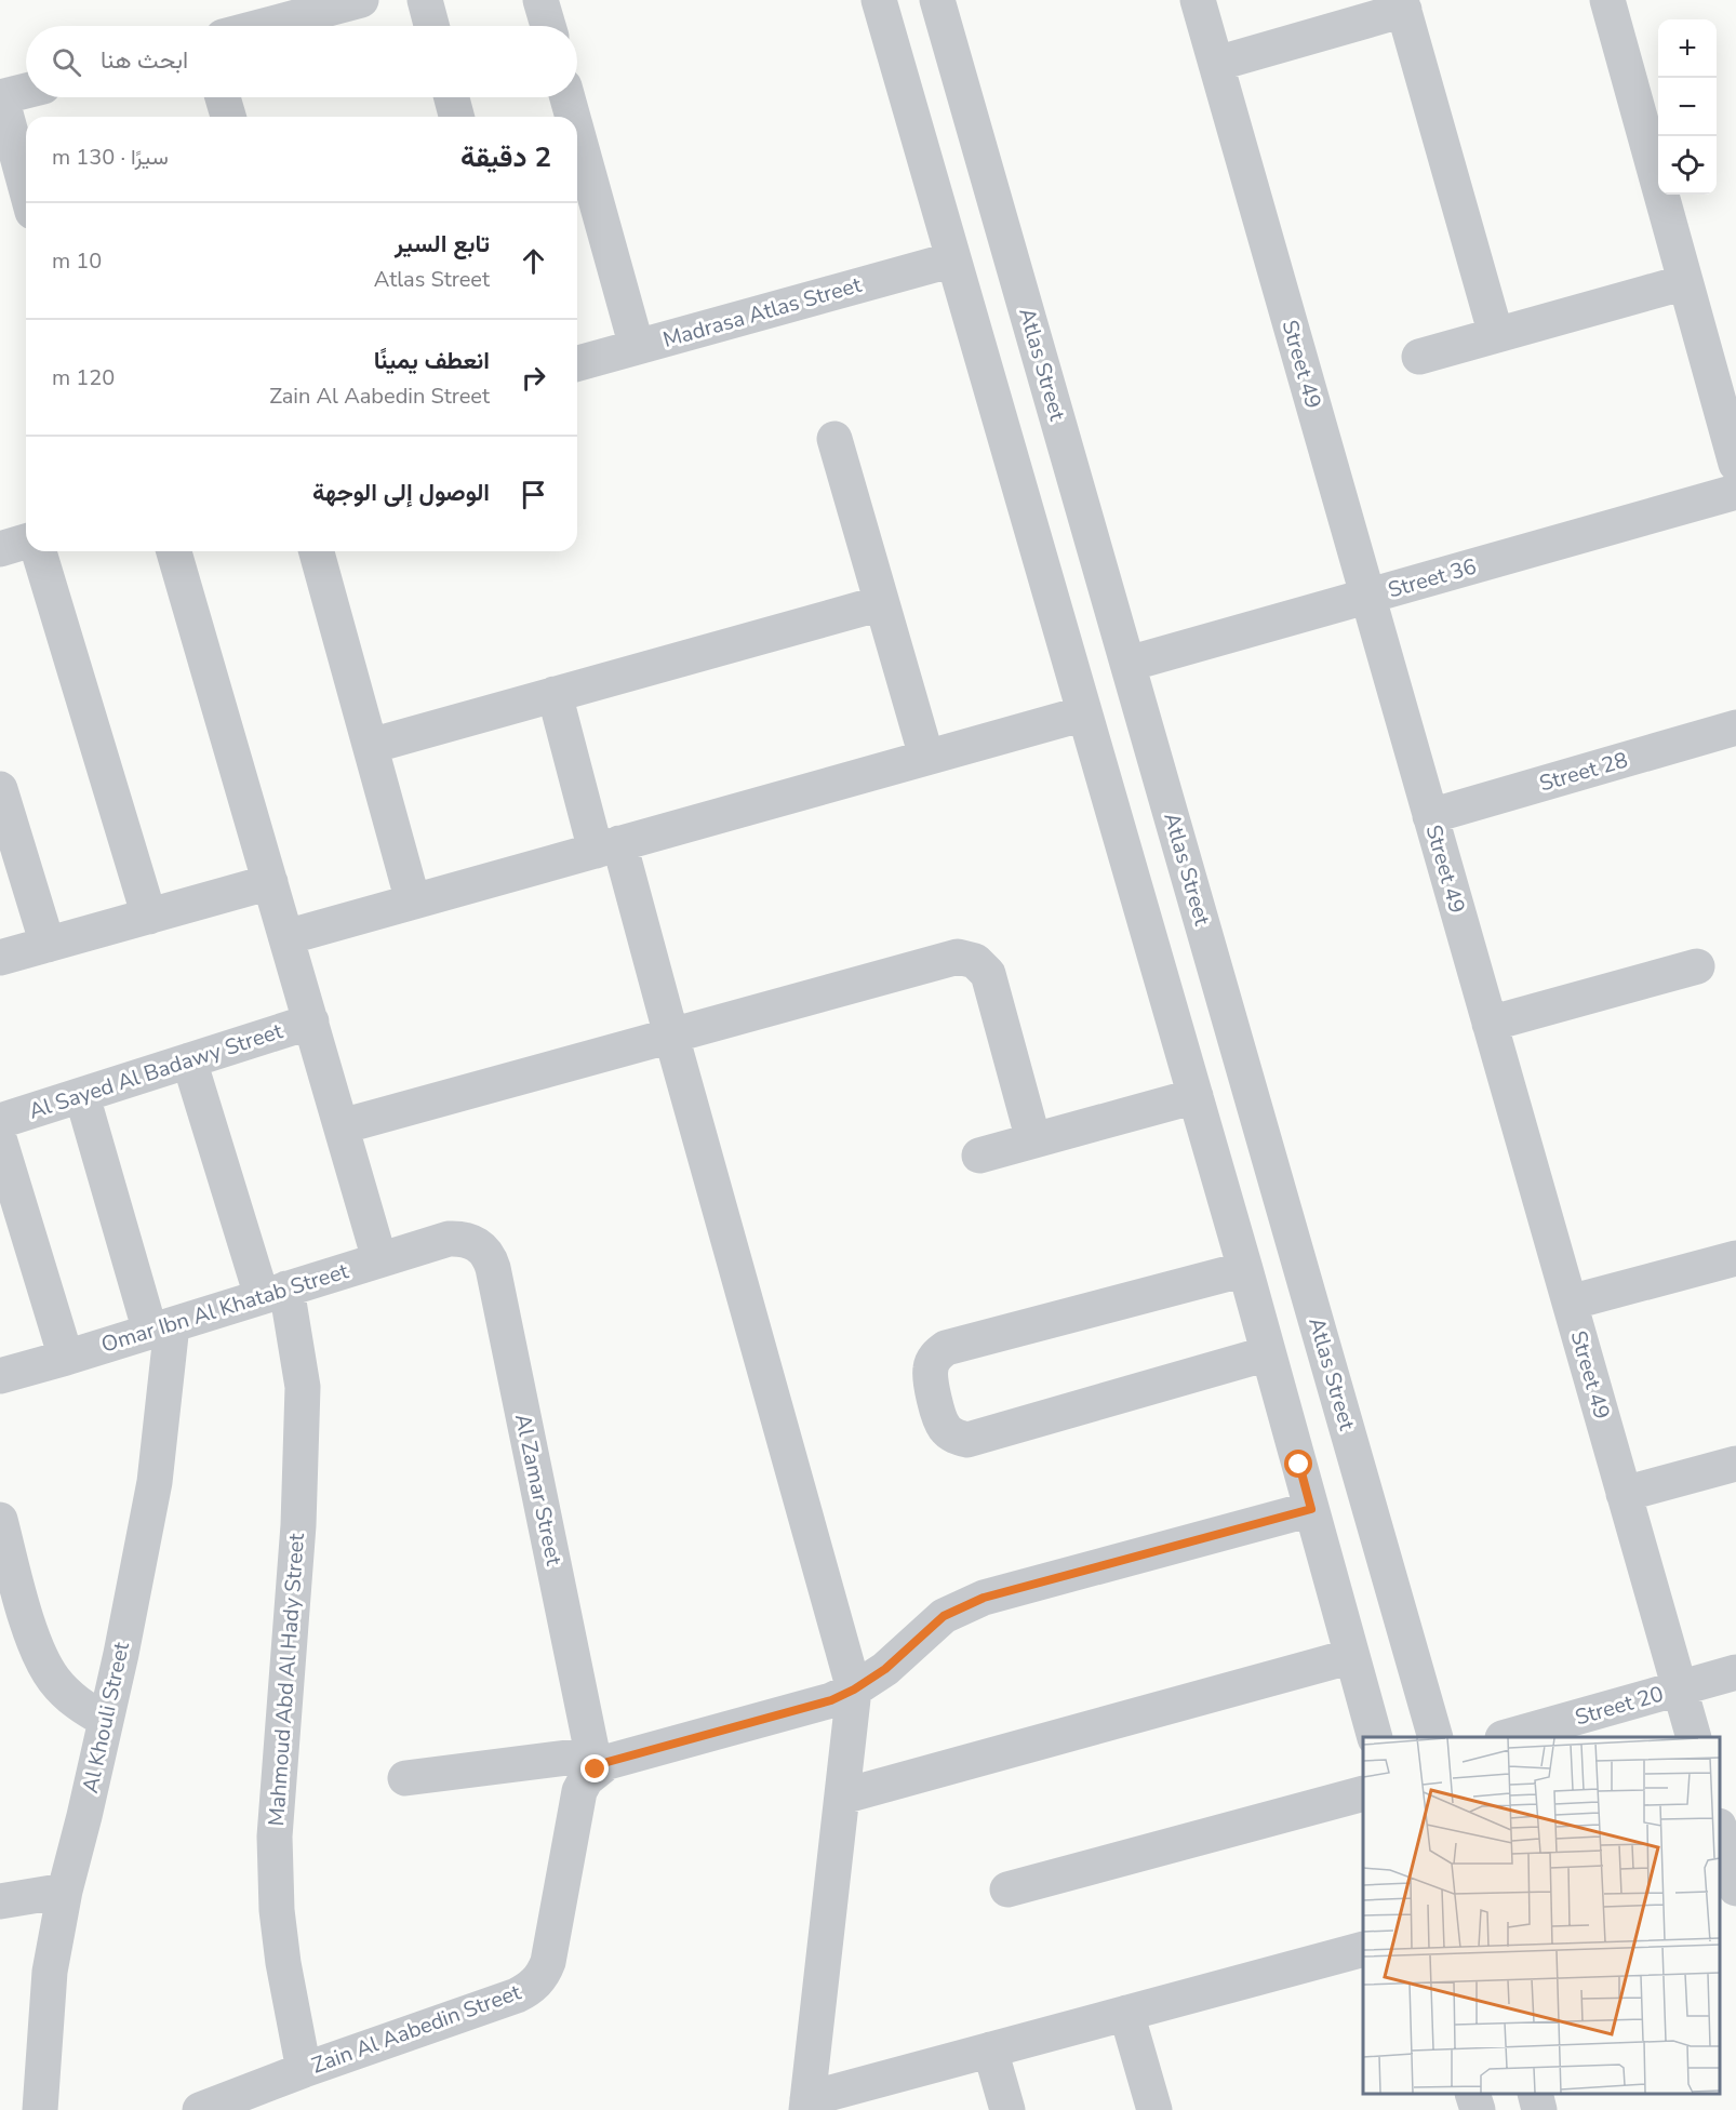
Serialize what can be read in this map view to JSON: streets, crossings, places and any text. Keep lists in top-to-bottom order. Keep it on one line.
{"streets":{"street":["Madrasa Atlas Street","Atlas Street","Street 49","Street 36","Street 28","Al Sayed Al Badawy Street","Omar Ibn Al Khatab Street","Al Zamar Street","Mahmoud Abd Al Hady Street","Street 20","Al Khouli Street","Zain Al Aabedin Street"]},"crossings":[["Atlas Street","Street 36"],["Street 49","Street 36"],["Street 49","Street 28"],["Street 49","Street 20"],["Al Sayed Al Badawy Street","Mahmoud Abd Al Hady Street"],["Omar Ibn Al Khatab Street","Al Zamar Street"],["Omar Ibn Al Khatab Street","Mahmoud Abd Al Hady Street"],["Omar Ibn Al Khatab Street","Al Khouli Street"],["Al Zamar Street","Zain Al Aabedin Street"],["Mahmoud Abd Al Hady Street","Zain Al Aabedin Street"]],"page":{"map_buttons":["+","−"],"search":"ابحث هنا","heading":["2 دقيقة","سيرًا · 130 m"],"list":[["تابع السير","Atlas Street","10 m"],["انعطف يمينًا","Zain Al Aabedin Street","120 m"],"الوصول إلى الوجهة"]}}
